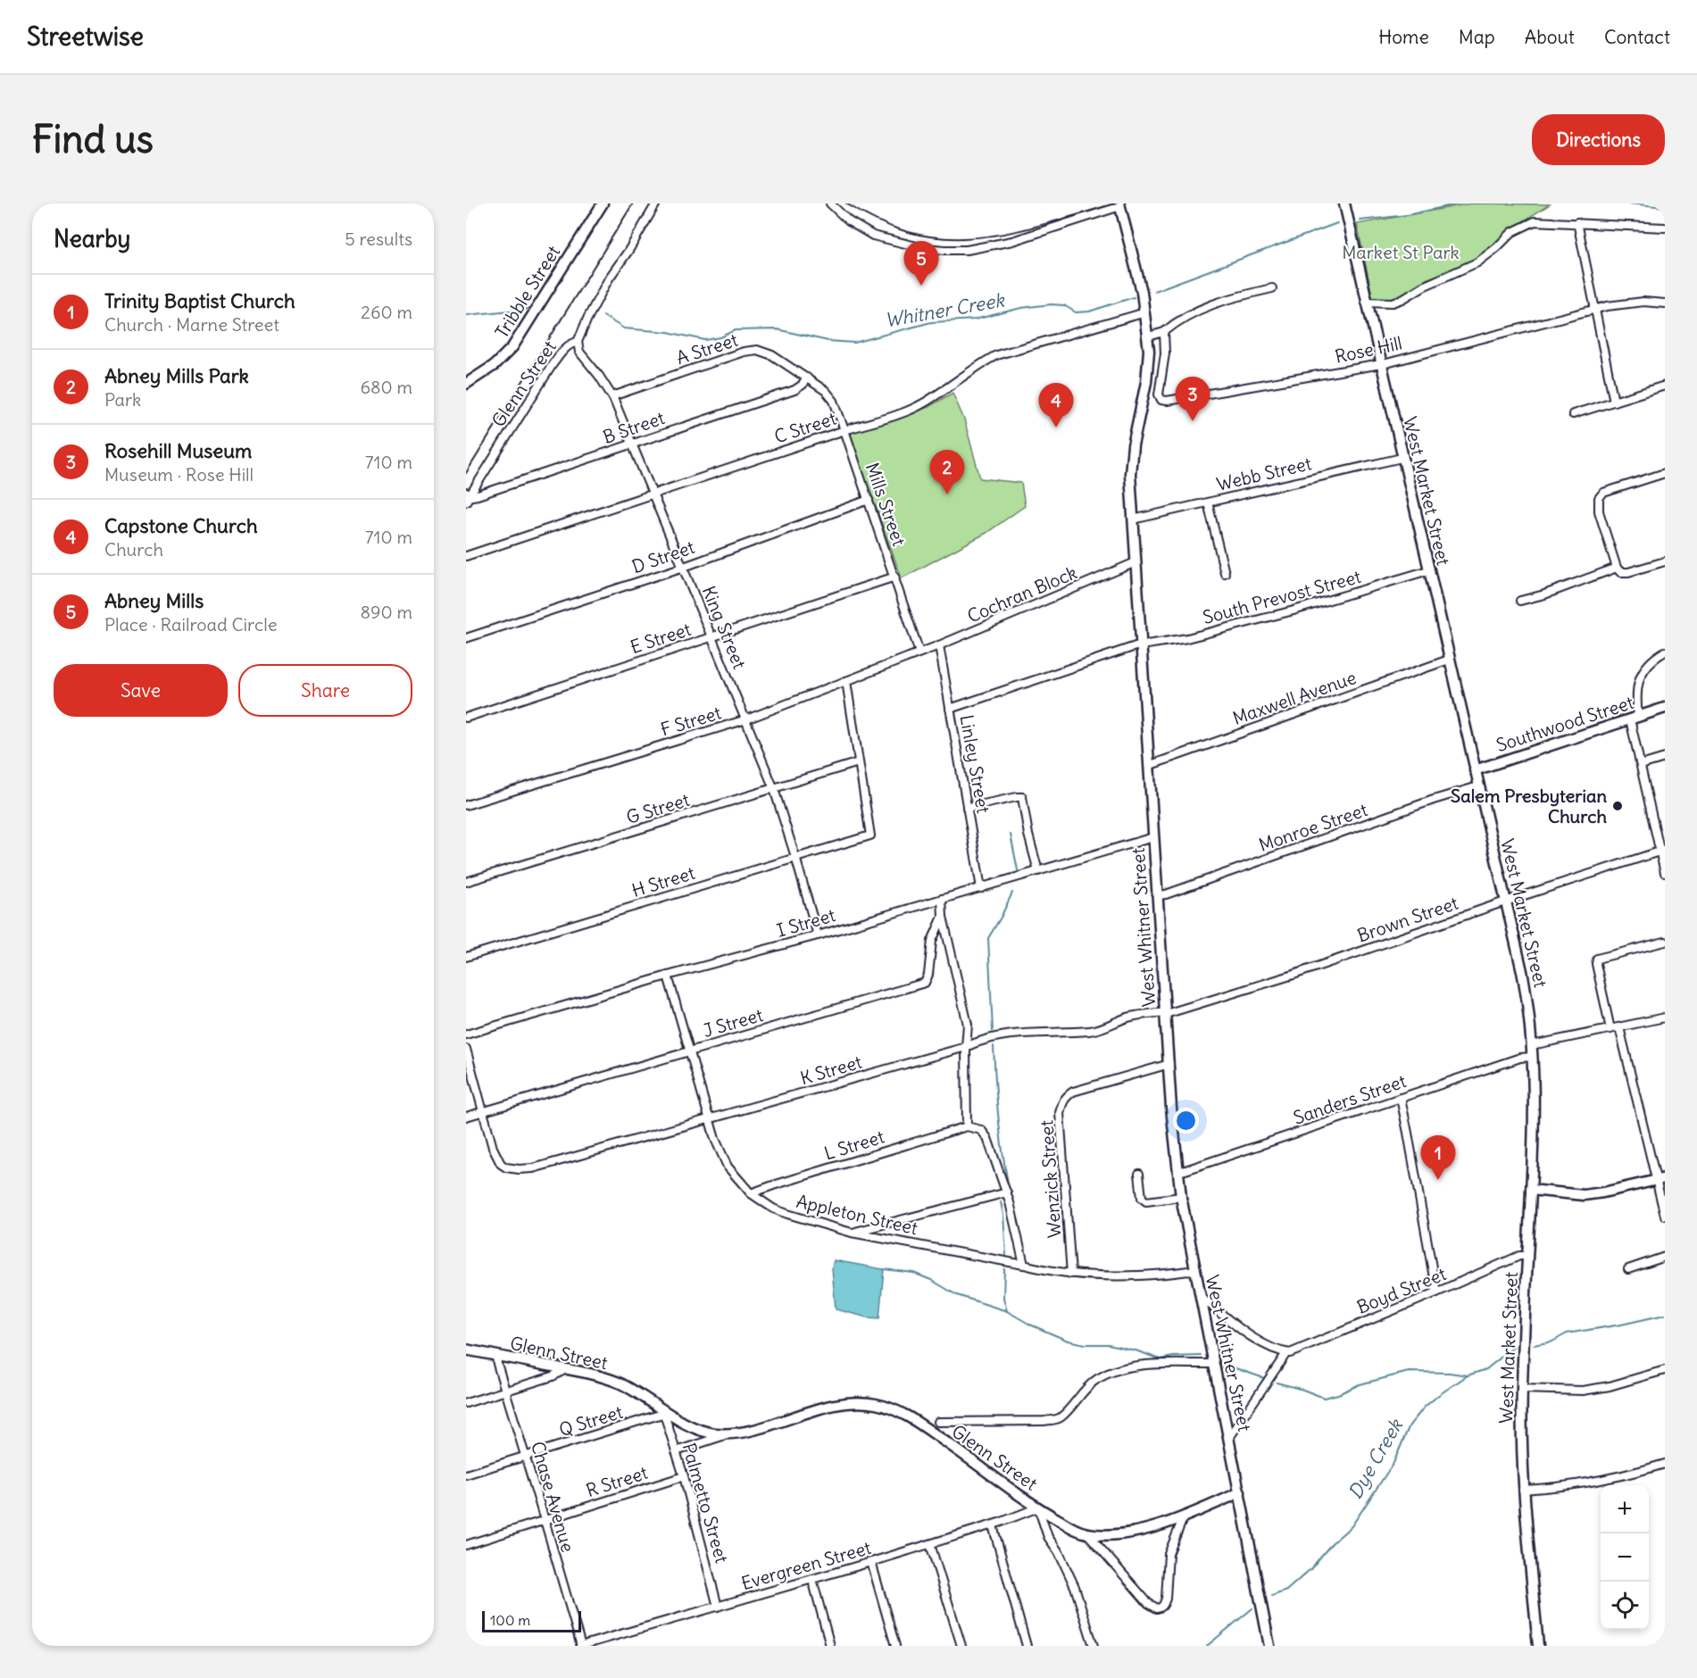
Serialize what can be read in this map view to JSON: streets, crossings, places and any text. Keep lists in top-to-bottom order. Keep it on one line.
{"streets":{"street":["Tribble Street","A Street","Rose Hill","Glenn Street","B Street","C Street","Webb Street","West Market Street","Mills Street","D Street","Cochran Block","South Prevost Street","King Street","E Street","Maxwell Avenue","F Street","Southwood Street","Linley Street","G Street","Monroe Street","H Street","Brown Street","I Street","West Whitner Street","J Street","K Street","Sanders Street","L Street","Wenzick Street","Appleton Street","Boyd Street","Q Street","R Street","Chase Avenue","Palmetto Street","Evergreen Street"]},"crossings":[["A Street","B Street"],["A Street","Mills Street"],["A Street","King Street"],["Rose Hill","West Market Street"],["Glenn Street","B Street"],["Glenn Street","King Street"],["Glenn Street","West Whitner Street"],["Glenn Street","Q Street"],["Glenn Street","Chase Avenue"],["Glenn Street","Palmetto Street"],["Glenn Street","Evergreen Street"],["B Street","Mills Street"],["B Street","King Street"],["C Street","Mills Street"],["C Street","King Street"],["C Street","West Whitner Street"],["Webb Street","West Market Street"],["Webb Street","West Whitner Street"],["West Market Street","South Prevost Street"],["West Market Street","Maxwell Avenue"],["West Market Street","Southwood Street"],["West Market Street","Monroe Street"],["West Market Street","Brown Street"],["West Market Street","Sanders Street"],["West Market Street","Boyd Street"],["Mills Street","D Street"],["Mills Street","Cochran Block"],["Mills Street","E Street"],["Mills Street","F Street"],["D Street","King Street"],["Cochran Block","F Street"],["Cochran Block","Linley Street"],["Cochran Block","West Whitner Street"],["South Prevost Street","Linley Street"],["South Prevost Street","West Whitner Street"],["King Street","E Street"],["King Street","F Street"],["King Street","G Street"],["King Street","H Street"],["King Street","I Street"],["Maxwell Avenue","West Whitner Street"],["Linley Street","I Street"],["G Street","H Street"],["Monroe Street","West Whitner Street"],["Brown Street","West Whitner Street"],["Brown Street","K Street"],["I Street","West Whitner Street"],["I Street","J Street"],["I Street","Appleton Street"],["West Whitner Street","K Street"],["West Whitner Street","Sanders Street"],["West Whitner Street","Wenzick Street"],["West Whitner Street","Appleton Street"],["J Street","K Street"],["J Street","Appleton Street"],["K Street","Appleton Street"],["L Street","Appleton Street"],["Wenzick Street","Appleton Street"],["Q Street","Chase Avenue"],["Q Street","Palmetto Street"],["R Street","Chase Avenue"],["R Street","Palmetto Street"],["Chase Avenue","Evergreen Street"],["Palmetto Street","Evergreen Street"]],"water":["Whitner Creek","Dye Creek"],"parks":["Market St Park"],"places":["Salem Presbyterian Church"],"scale_bar":"100 m","page":{"header":"Streetwise","nav":["Home","Map","About","Contact"],"buttons":["Directions",["Save","Share"]],"title":"Find us","heading":["Nearby","5 results"],"pins":["5","3","4","2","1"],"list":[{"mark":"1","name":"Trinity Baptist Church","note":"Church · Marne Street","value":"260 m"},{"mark":"2","name":"Abney Mills Park","note":"Park","value":"680 m"},{"mark":"3","name":"Rosehill Museum","note":"Museum · Rose Hill","value":"710 m"},{"mark":"4","name":"Capstone Church","note":"Church","value":"710 m"},{"mark":"5","name":"Abney Mills","note":"Place · Railroad Circle","value":"890 m"}],"map_buttons":["+","−"],"scale":"100 m"}}
